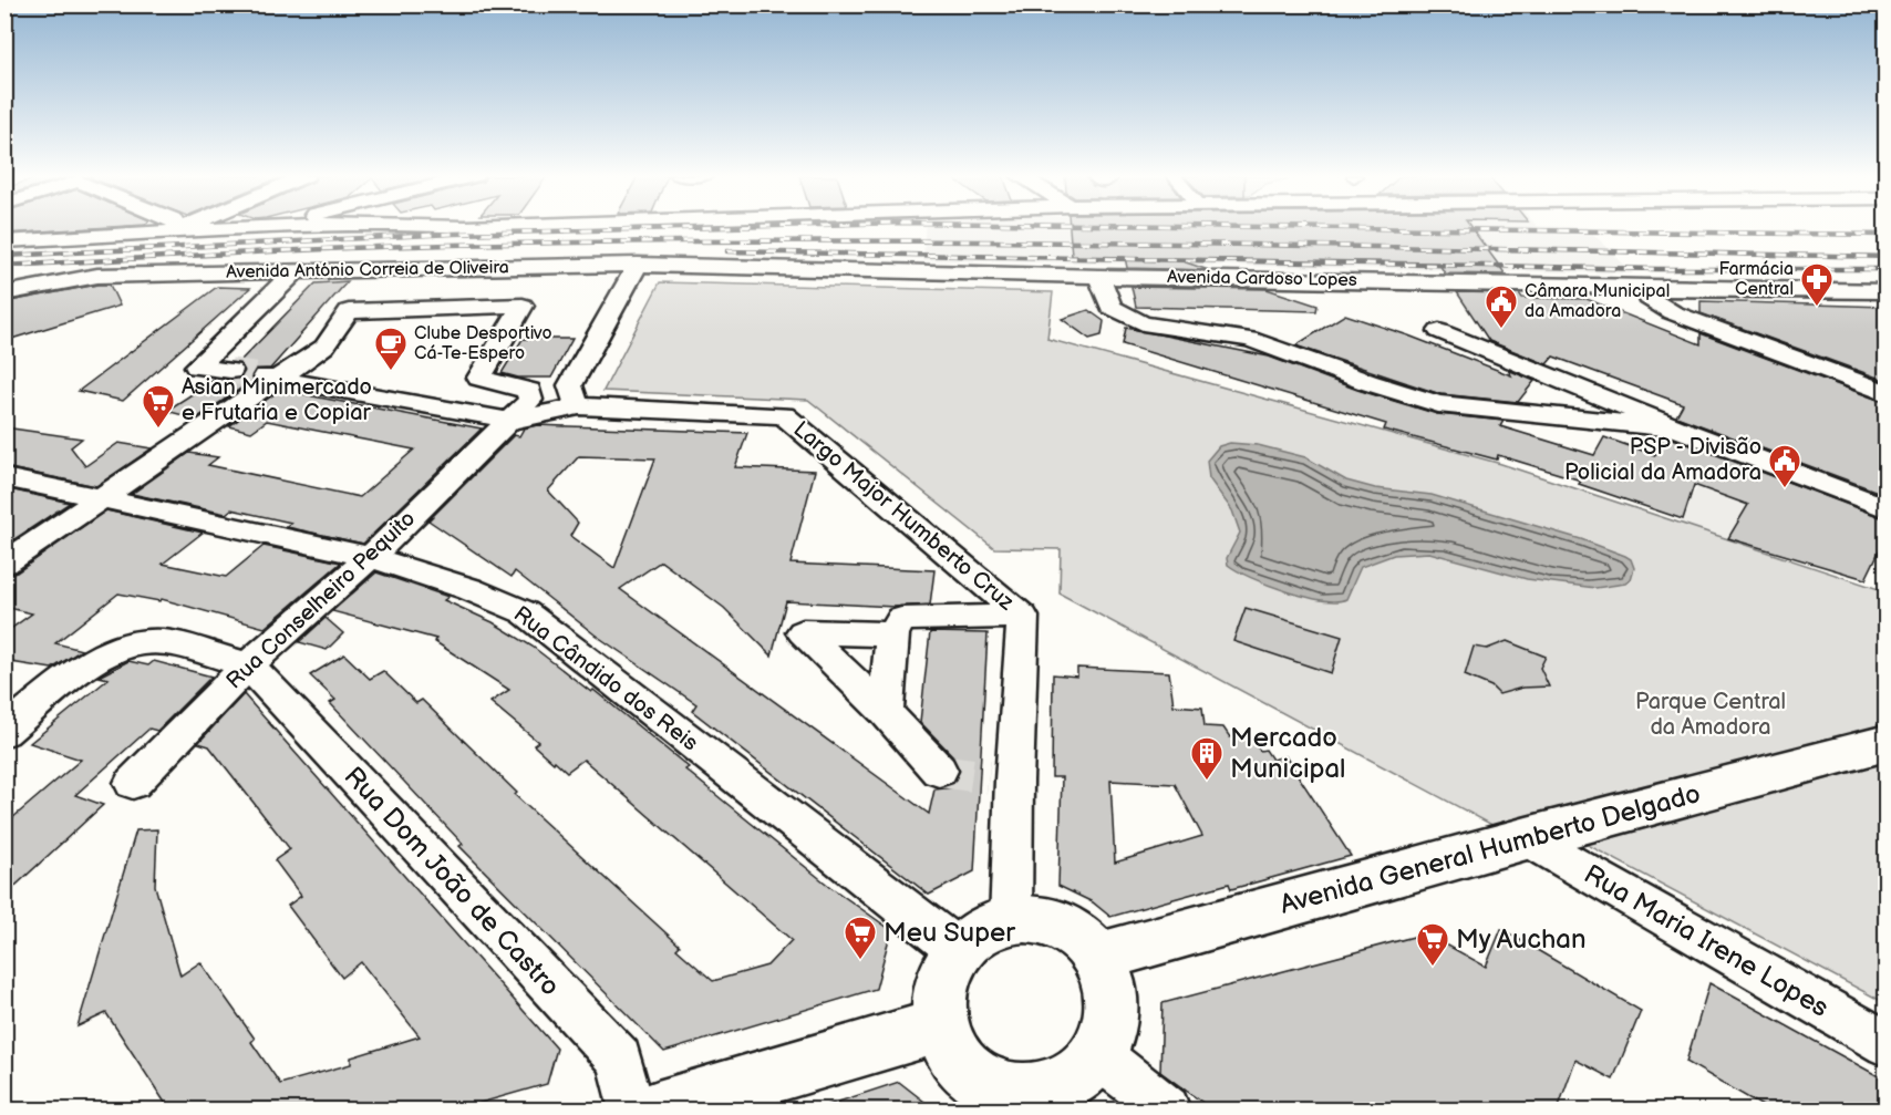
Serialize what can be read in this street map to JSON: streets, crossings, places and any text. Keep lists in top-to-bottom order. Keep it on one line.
{"streets":{"street":["Avenida António Correia de Oliveira","Avenida Cardoso Lopes","Largo Major Humberto Cruz","Rua Conselheiro Pequito","Rua Cândido dos Reis","Avenida General Humberto Delgado","Rua Dom João de Castro","Rua Maria Irene Lopes"]},"crossings":[["Avenida António Correia de Oliveira","Avenida Cardoso Lopes"],["Rua Conselheiro Pequito","Rua Cândido dos Reis"],["Rua Conselheiro Pequito","Rua Dom João de Castro"],["Rua Cândido dos Reis","Avenida General Humberto Delgado"],["Avenida General Humberto Delgado","Rua Maria Irene Lopes"]],"parks":["Parque Central da Amadora"],"places":{"pharmacy":["Farmácia Central"],"public building":["Câmara Municipal da Amadora","PSP - Divisão Policial da Amadora"],"cafe":["Clube Desportivo Cá-Te-Espero"],"supermarket":["Asian Minimercado e Frutaria e Copiar","Meu Super","My Auchan"],"building":["Mercado Municipal"]}}
